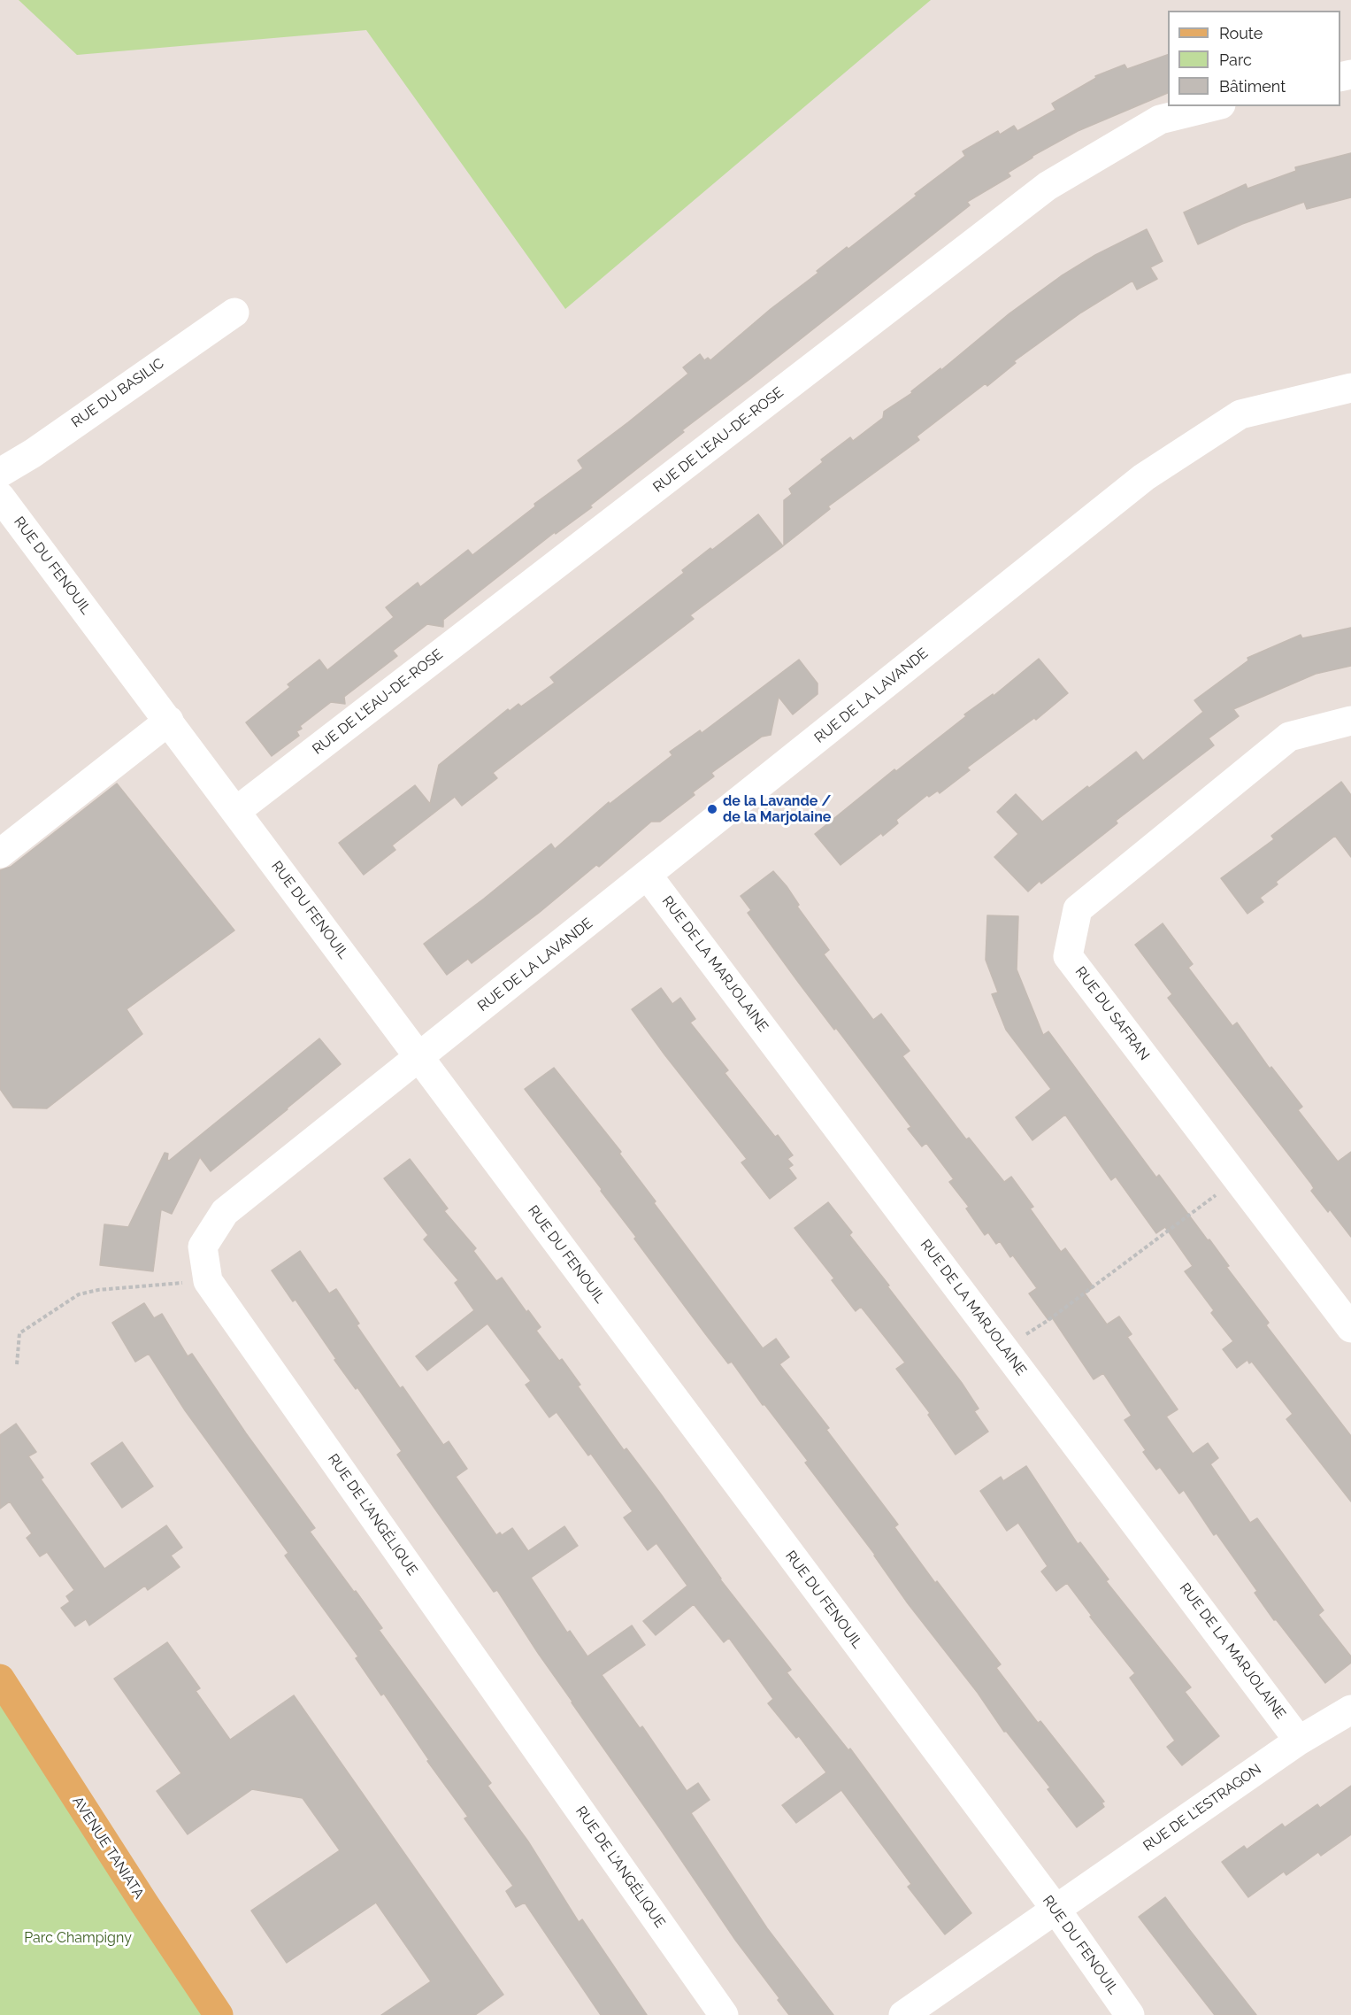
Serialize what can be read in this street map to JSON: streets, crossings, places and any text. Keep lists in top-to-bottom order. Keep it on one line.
{"streets":{"main road":["AVENUE TANIATA"],"street":["RUE DU BASILIC","RUE DE L'EAU-DE-ROSE","RUE DU FENOUIL","RUE DE LA LAVANDE","RUE DE LA MARJOLAINE","RUE DU SAFRAN","RUE DE L'ANGÉLIQUE","RUE DE L'ESTRAGON"]},"crossings":[["RUE DE L'EAU-DE-ROSE","RUE DU FENOUIL"],["RUE DU FENOUIL","RUE DE LA LAVANDE"],["RUE DU FENOUIL","RUE DE L'ANGÉLIQUE"],["RUE DU FENOUIL","RUE DE L'ESTRAGON"],["RUE DE LA LAVANDE","RUE DE LA MARJOLAINE"],["RUE DE LA LAVANDE","RUE DE L'ANGÉLIQUE"],["RUE DE LA MARJOLAINE","RUE DE L'ESTRAGON"]],"parks":["Parc Champigny"],"places":["de la Lavande / de la Marjolaine"],"legend":["Route","Parc","Bâtiment"]}
